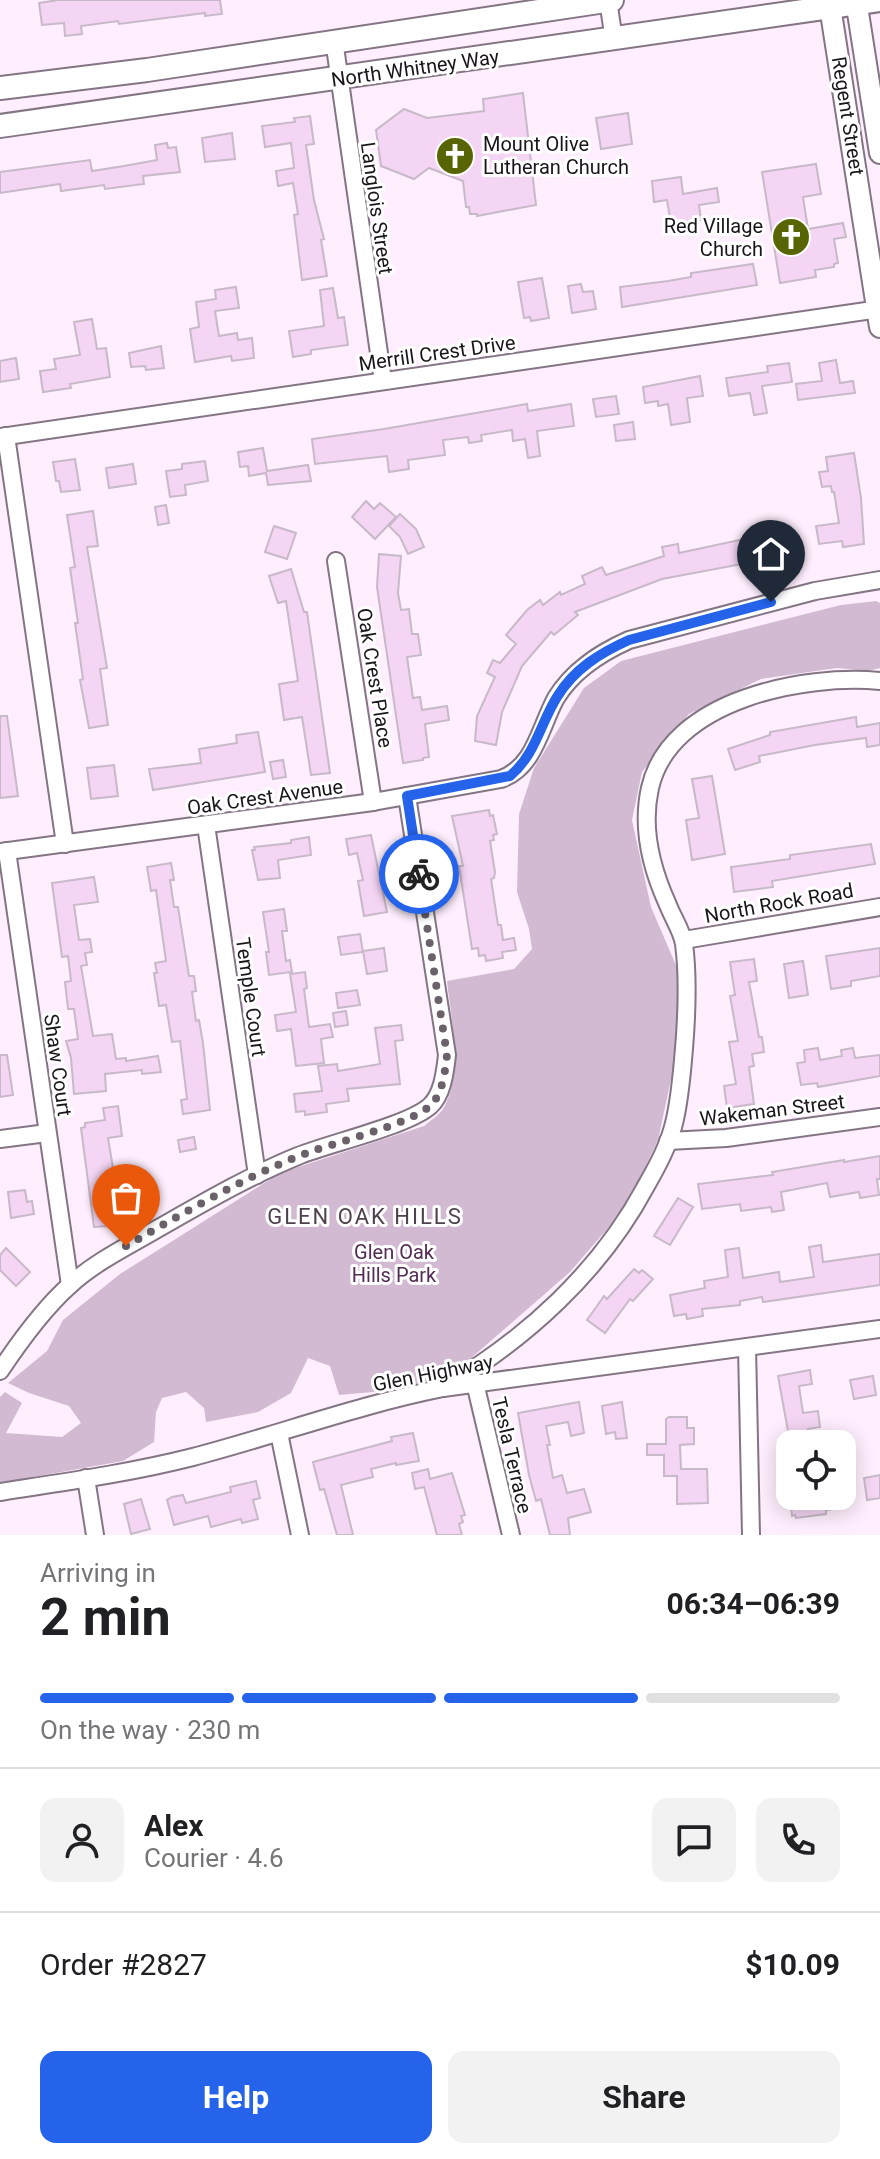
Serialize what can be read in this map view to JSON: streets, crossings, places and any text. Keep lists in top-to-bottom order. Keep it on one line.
{"streets":{"main road":["North Whitney Way"],"street":["Regent Street","Langlois Street","Merrill Crest Drive","Oak Crest Place","Oak Crest Avenue","North Rock Road","Temple Court","Shaw Court","Wakeman Street","Glen Highway","Tesla Terrace"]},"crossings":[["North Whitney Way","Regent Street"],["North Whitney Way","Langlois Street"],["Regent Street","Merrill Crest Drive"],["Langlois Street","Merrill Crest Drive"],["Oak Crest Place","Oak Crest Avenue"],["Oak Crest Avenue","Temple Court"],["Oak Crest Avenue","Shaw Court"],["Glen Highway","Tesla Terrace"]],"districts":["GLEN OAK HILLS"],"parks":["Glen Oak Hills Park"],"places":{"church":["Mount Olive Lutheran Church","Red Village Church"]},"page":{"heading":["2 min","Arriving in","06:34–06:39"],"panel":["Alex","Courier · 4.6","Order #2827","$10.09"],"bar":"On the way · 230 m","buttons":["Help","Share"]}}
